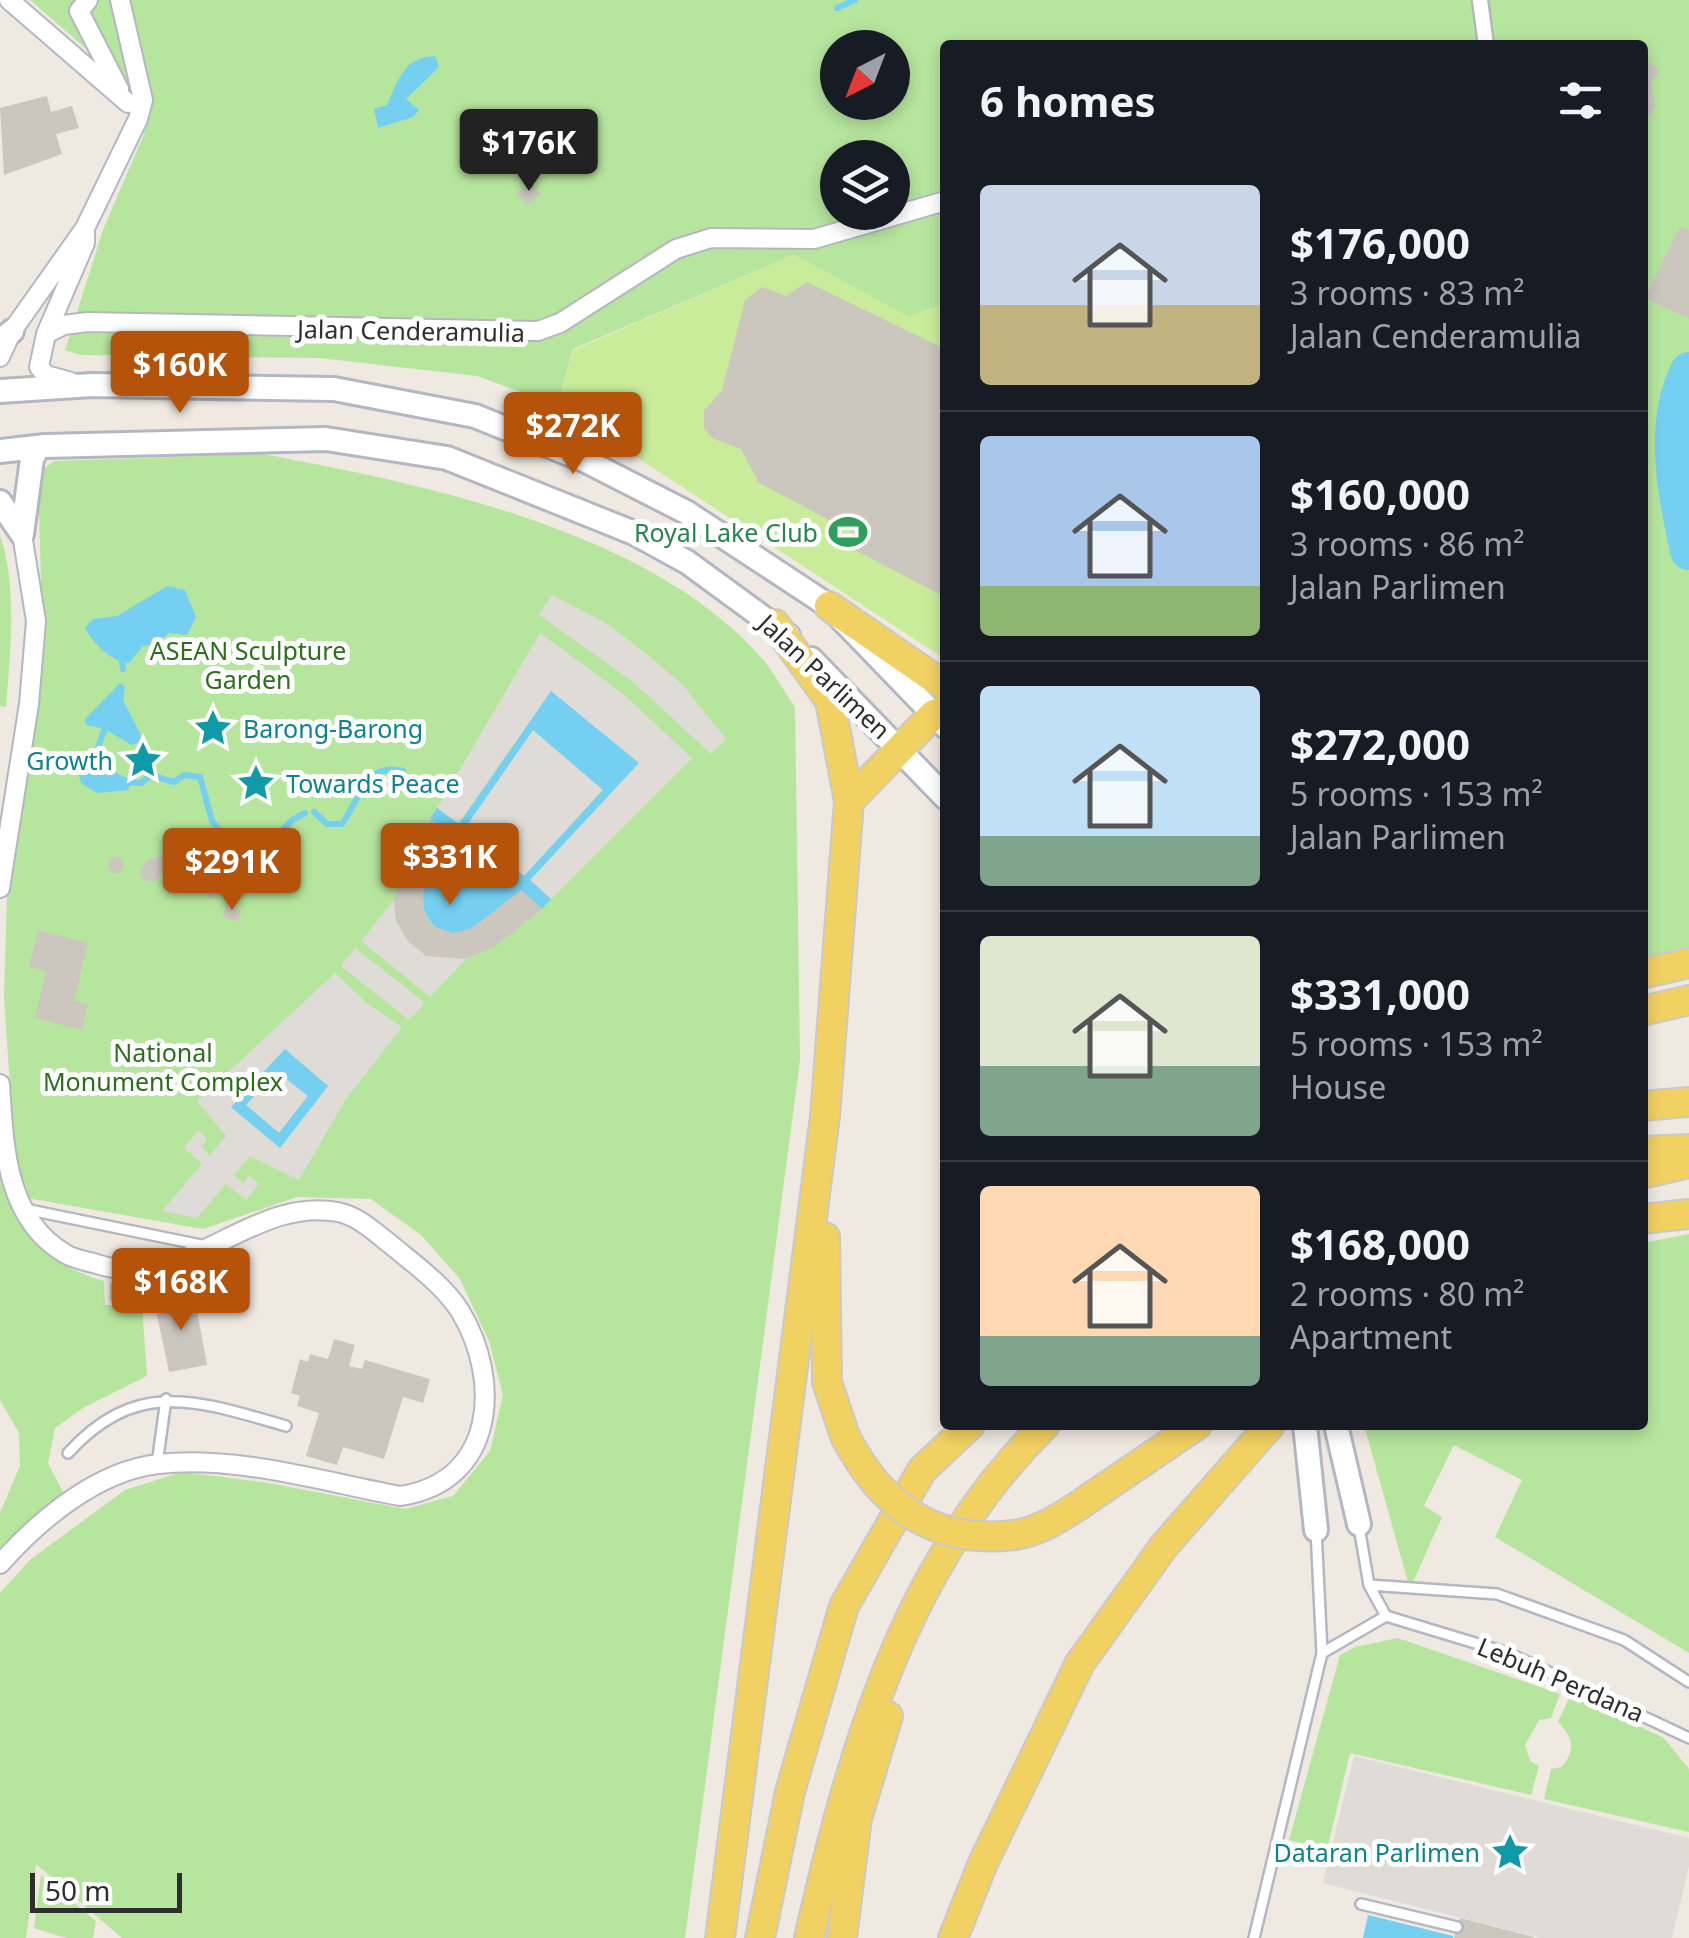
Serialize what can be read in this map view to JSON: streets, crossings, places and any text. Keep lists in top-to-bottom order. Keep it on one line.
{"streets":{"street":["Jalan Cenderamulia","Jalan Parlimen"],"lane":["Lebuh Perdana"]},"parks":["ASEAN Sculpture Garden","National Monument Complex"],"places":{"sports":["Royal Lake Club"],"place":["Barong-Barong","Growth","Towards Peace","Dataran Parlimen"]},"scale_bar":"50 m","north":"bottom left","page":{"heading":"6 homes","price":["$176K","$160K","$272K","$331K","$291K","$168K"],"list":[{"name":"$176,000","note":"3 rooms · 83 m² · Jalan Cenderamulia"},{"name":"$160,000","note":"3 rooms · 86 m² · Jalan Parlimen"},{"name":"$272,000","note":"5 rooms · 153 m² · Jalan Parlimen"},{"name":"$331,000","note":"5 rooms · 153 m² · House"},{"name":"$168,000","note":"2 rooms · 80 m² · Apartment"}],"scale":"50 m"}}
